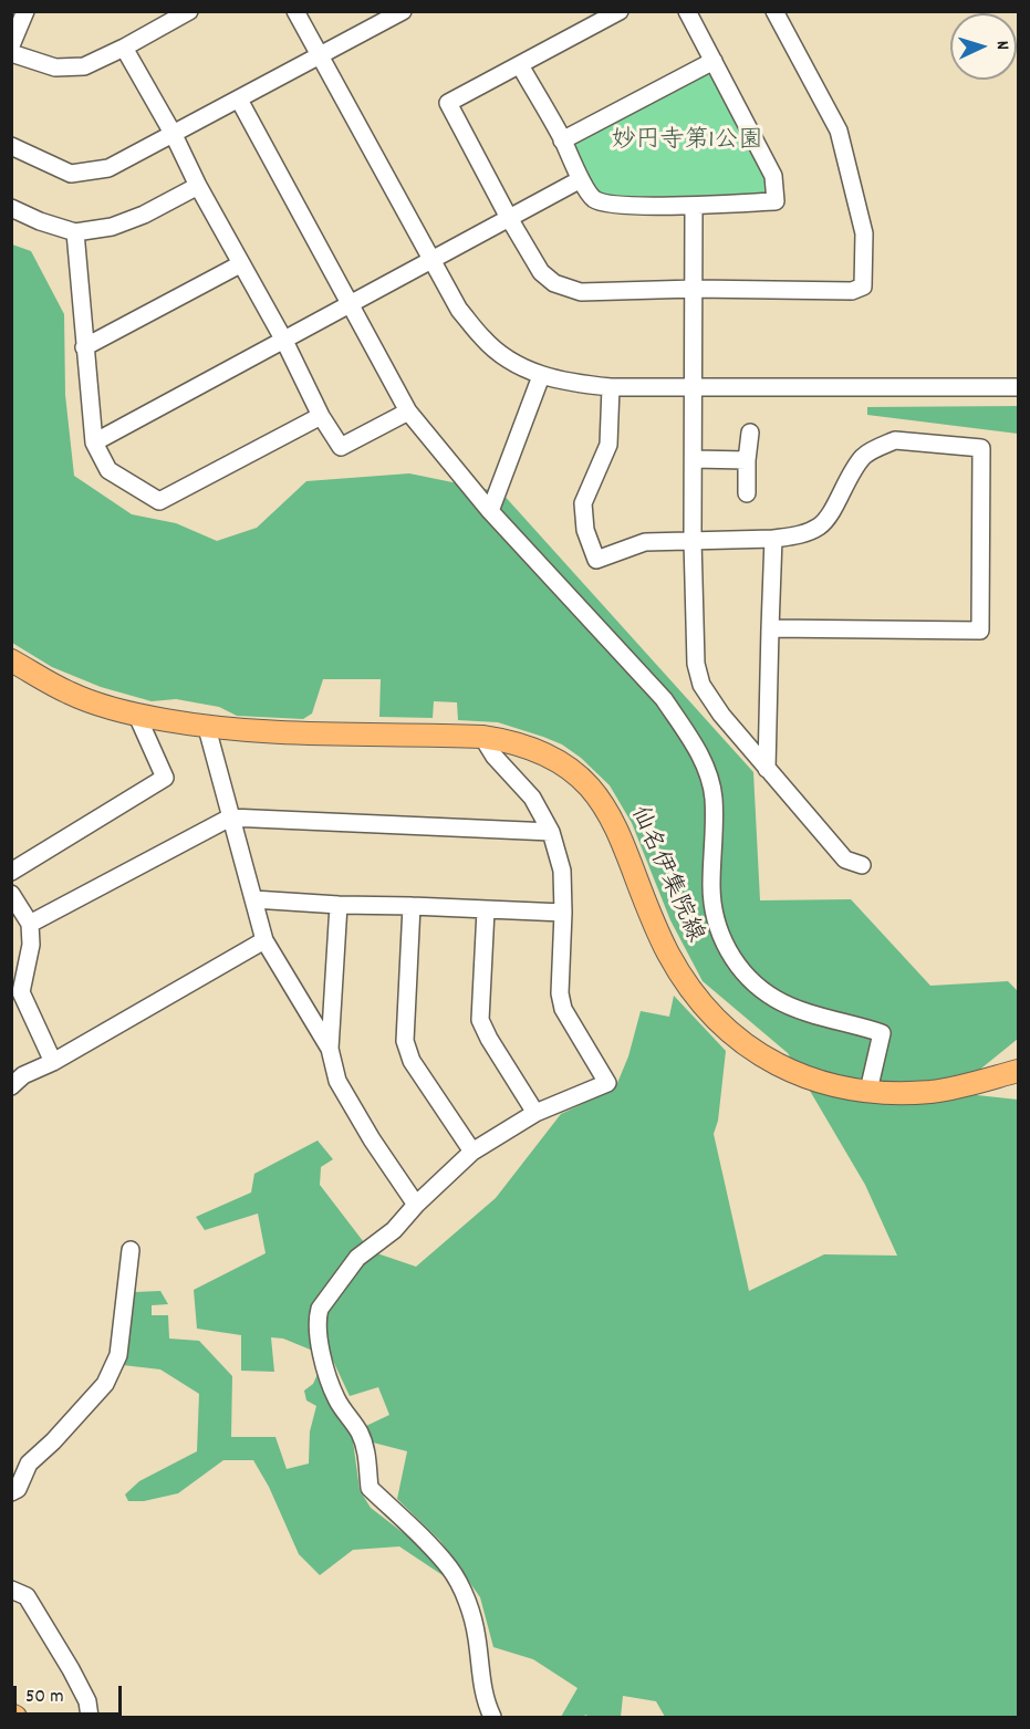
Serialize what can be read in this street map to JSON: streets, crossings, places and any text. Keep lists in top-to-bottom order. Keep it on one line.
{"streets":{"main road":["仙名伊集院線"]},"parks":["妙円寺第1公園"],"scale_bar":"50 m","north":"right"}
